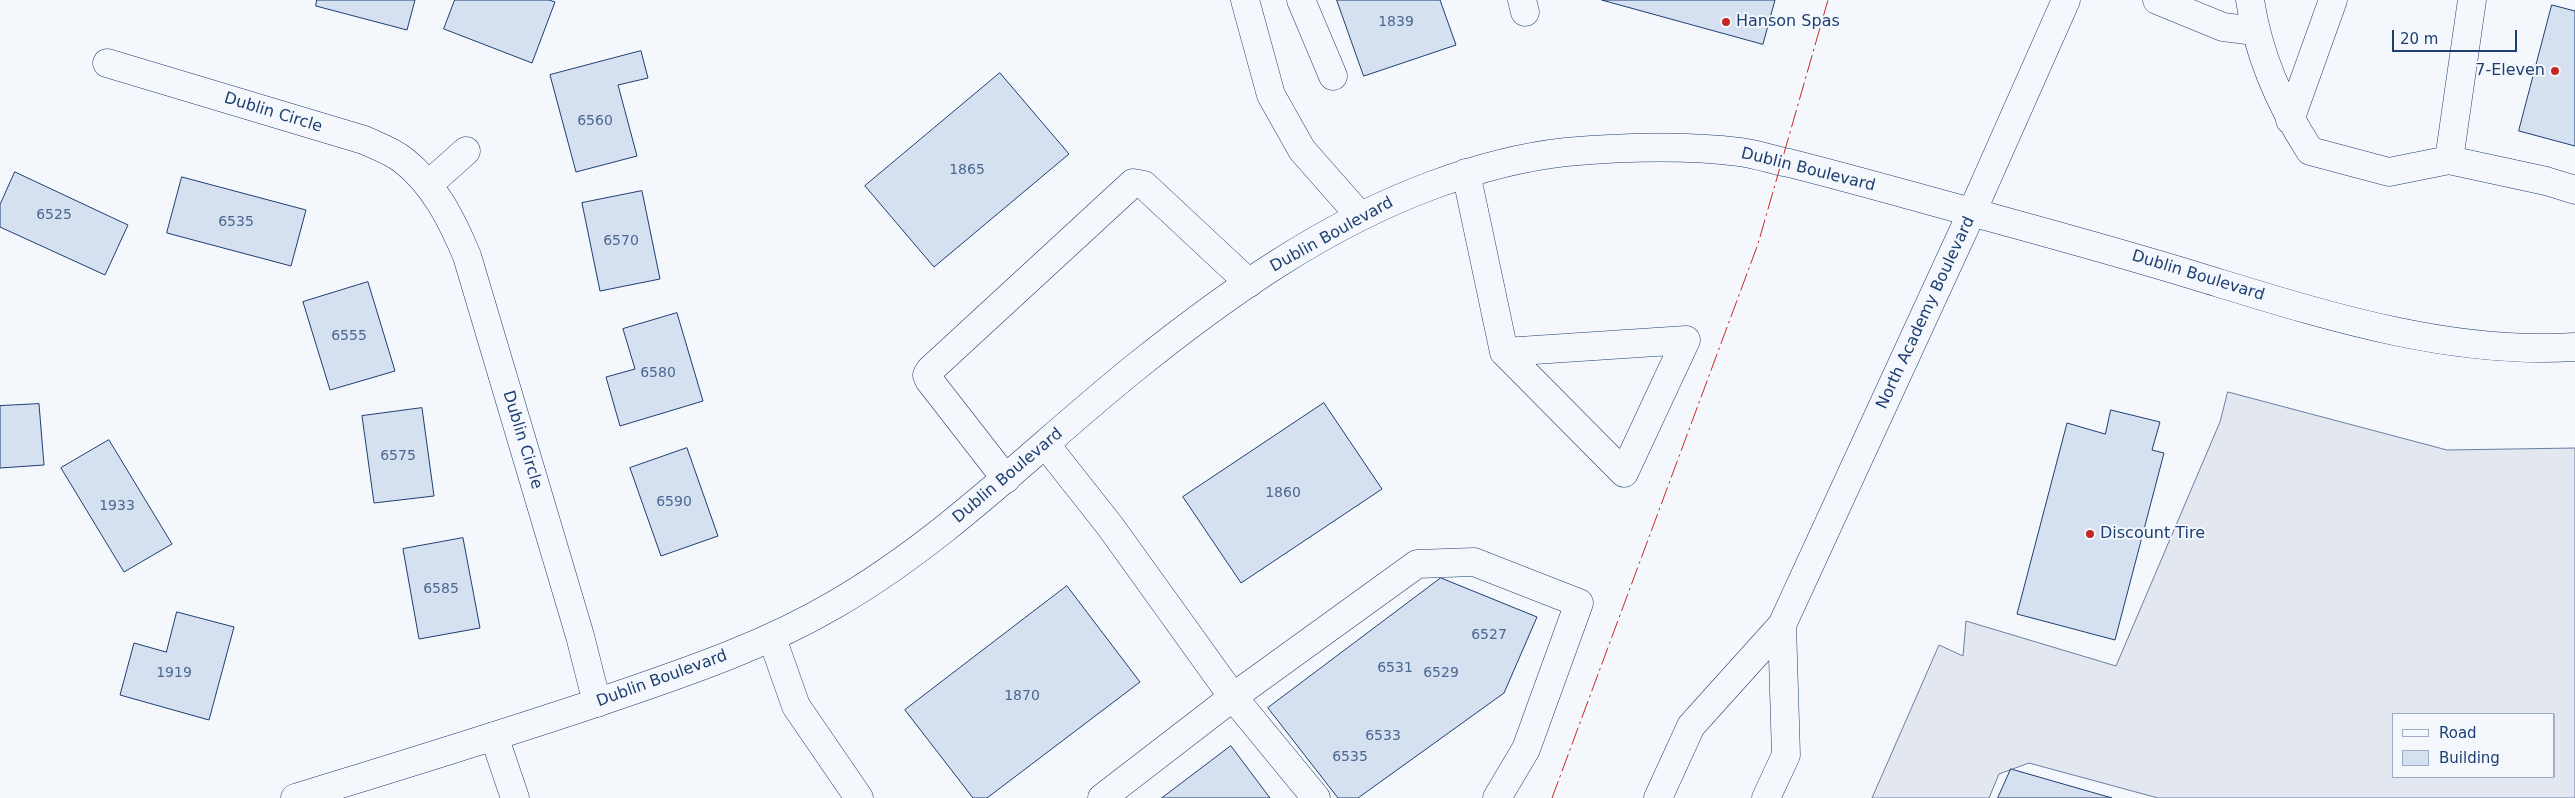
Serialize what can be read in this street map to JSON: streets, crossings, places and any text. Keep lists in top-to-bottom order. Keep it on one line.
{"streets":{"main road":["Dublin Circle","Dublin Boulevard","North Academy Boulevard"]},"crossings":[["Dublin Circle","Dublin Boulevard"],["Dublin Boulevard","North Academy Boulevard"]],"places":["Hanson Spas","7-Eleven","Discount Tire"],"house_numbers":["1839","6560","1865","6525","6535","6570","6555","6580","6575","1860","6590","1933","6585","6527","6531","1919","6529","1870","6533","6535"],"legend":["Road","Building"],"scale_bar":"20 m"}
